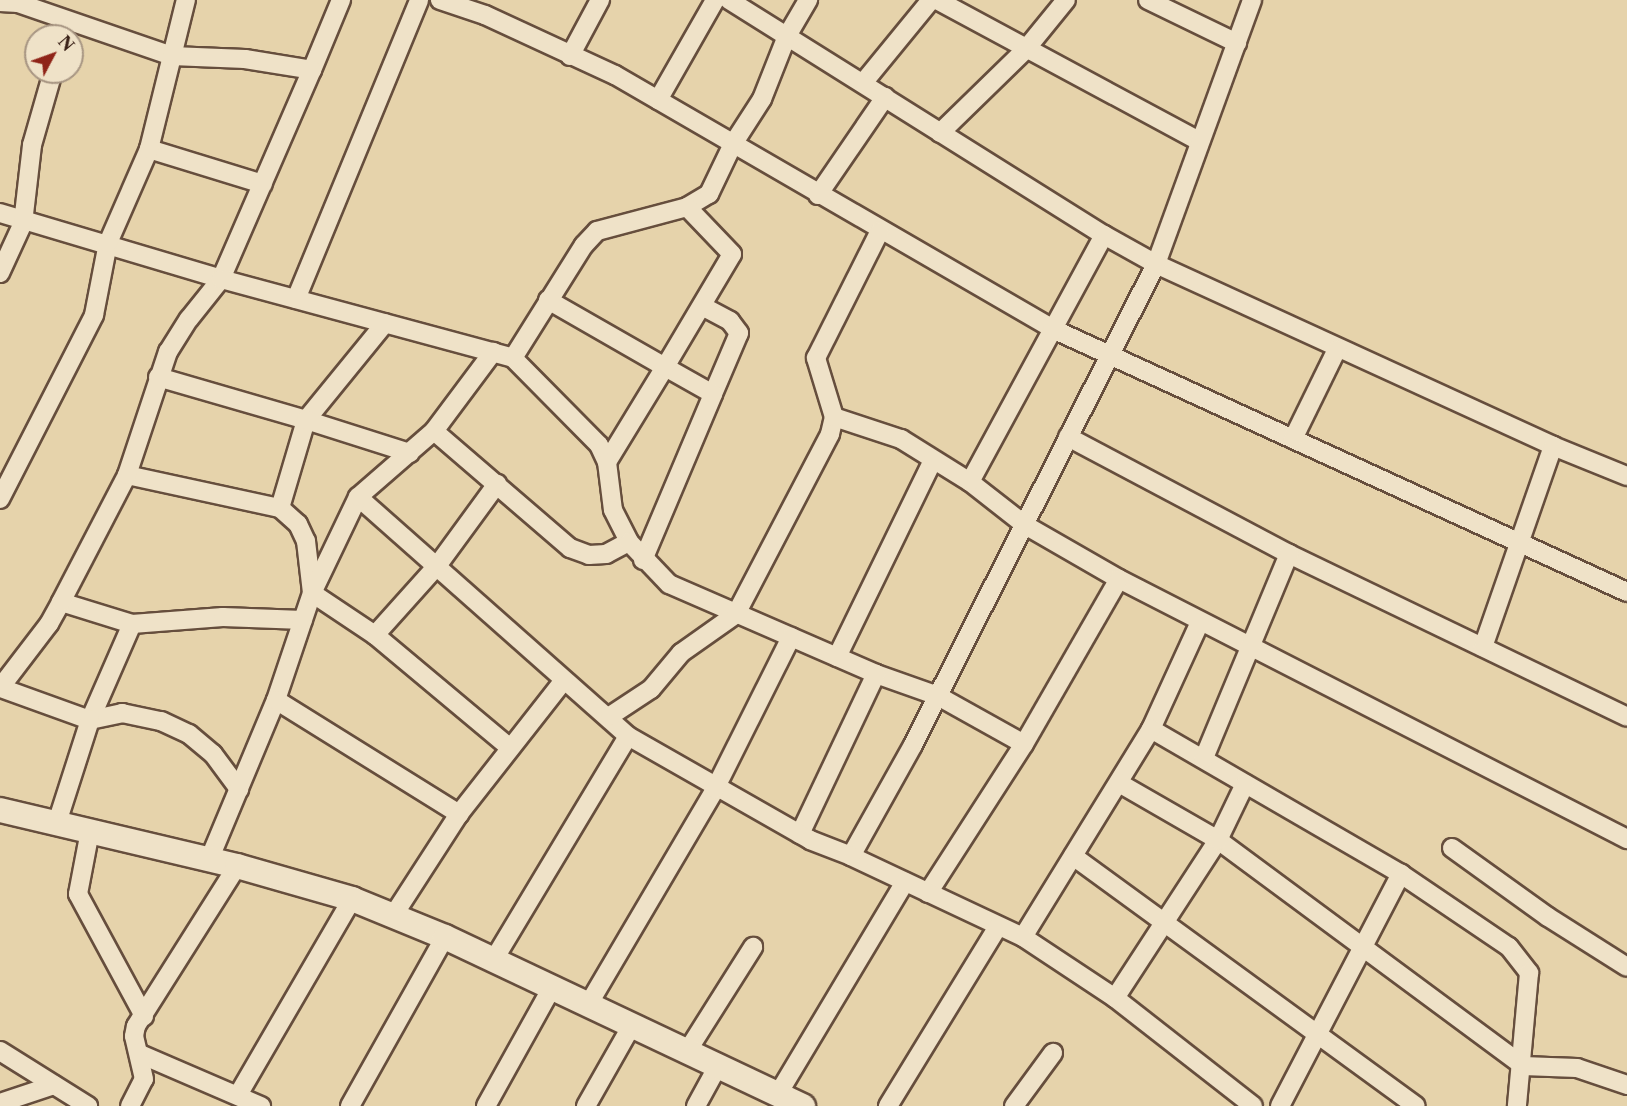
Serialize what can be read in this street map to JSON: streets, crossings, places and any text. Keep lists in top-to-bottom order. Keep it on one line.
{"north":"top right"}
